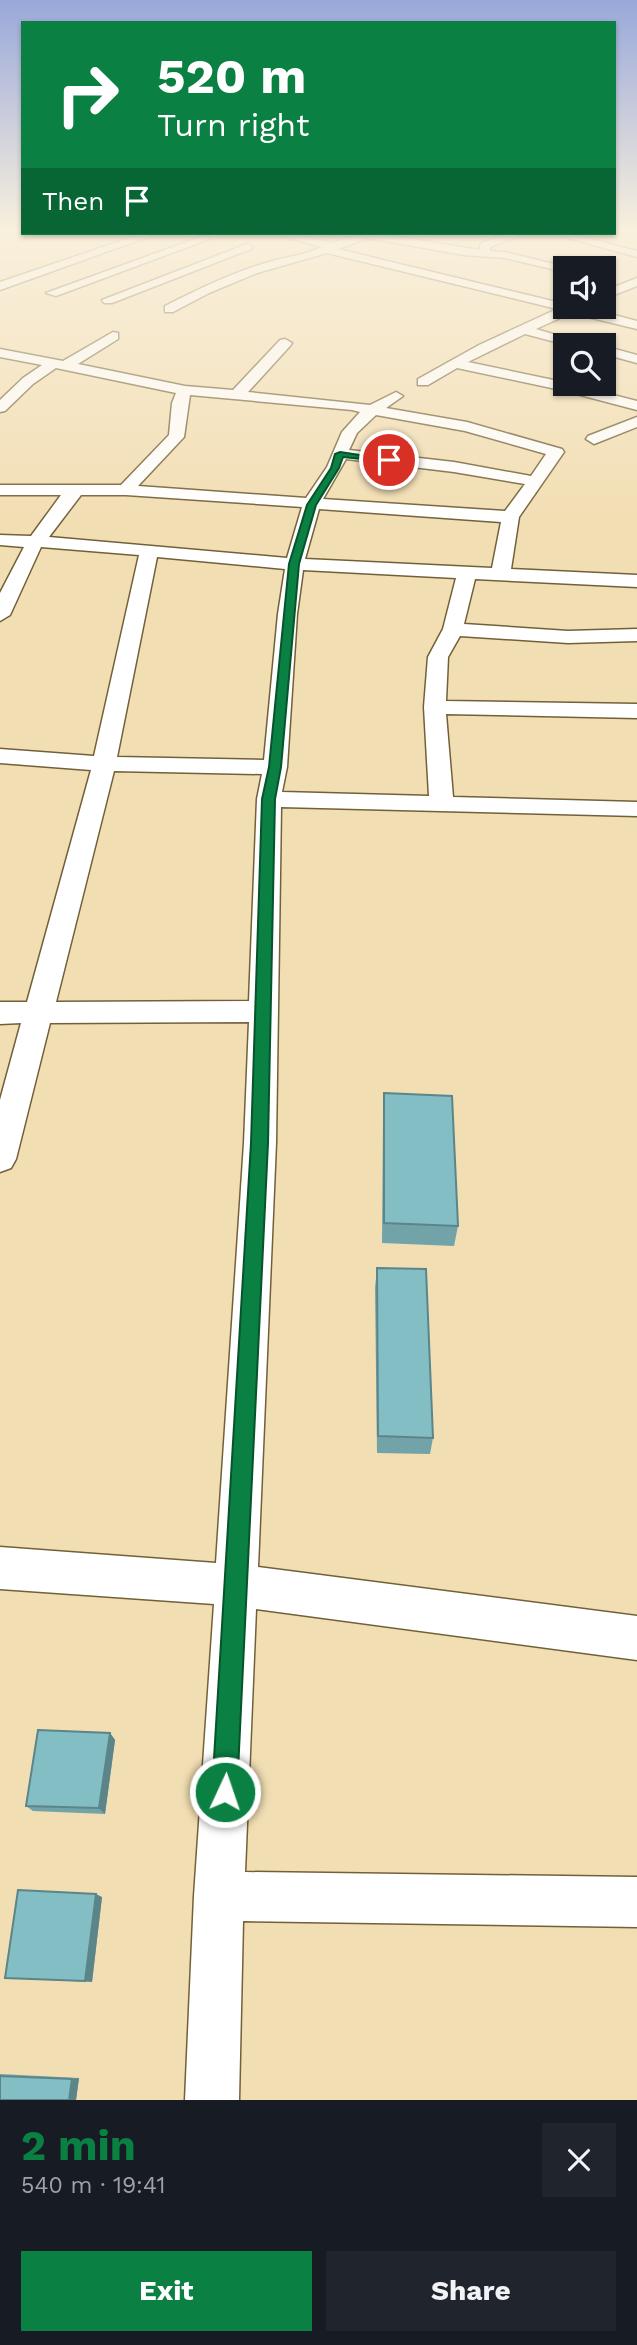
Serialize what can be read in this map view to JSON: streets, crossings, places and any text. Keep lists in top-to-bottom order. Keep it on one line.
{"page":{"turn":["520 m","Turn right"],"then":"Then","heading":["2 min","540 m · 19:41"],"buttons":["Exit","Share"]}}
